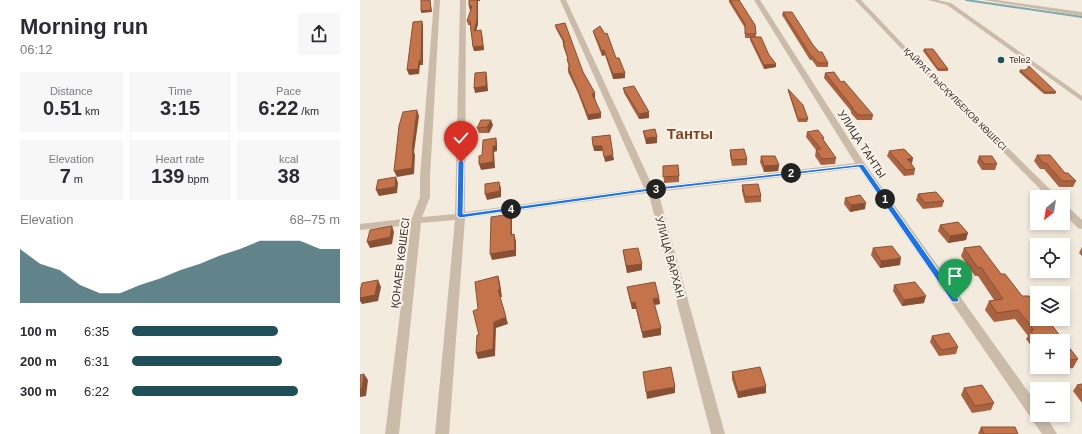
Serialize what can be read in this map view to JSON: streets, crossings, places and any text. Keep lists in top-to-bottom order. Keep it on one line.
{"streets":{"street":["ҚАЙРАТ РЫСҚҰЛБЕКОВ КӨШЕСІ","УЛИЦА ТАНТЫ","УЛИЦА ВАРХАН","ҚОНАЕВ КӨШЕСІ"]},"districts":["Танты"],"places":["Tele2"],"north":"bottom left","page":{"heading":["Morning run","06:12"],"stats":[["Distance","0.51 km"],["Time","3:15"],["Pace","6:22 /km"],["Elevation","7 m"],["Heart rate","139 bpm"],["kcal","38"]],"pins":["2","3","1","4"],"map_buttons":["+","−"],"chart":["Elevation","68–75 m"],"list":[{"name":"100 m","note":"6:35"},{"name":"200 m","note":"6:31"},{"name":"300 m","note":"6:22"}]}}
